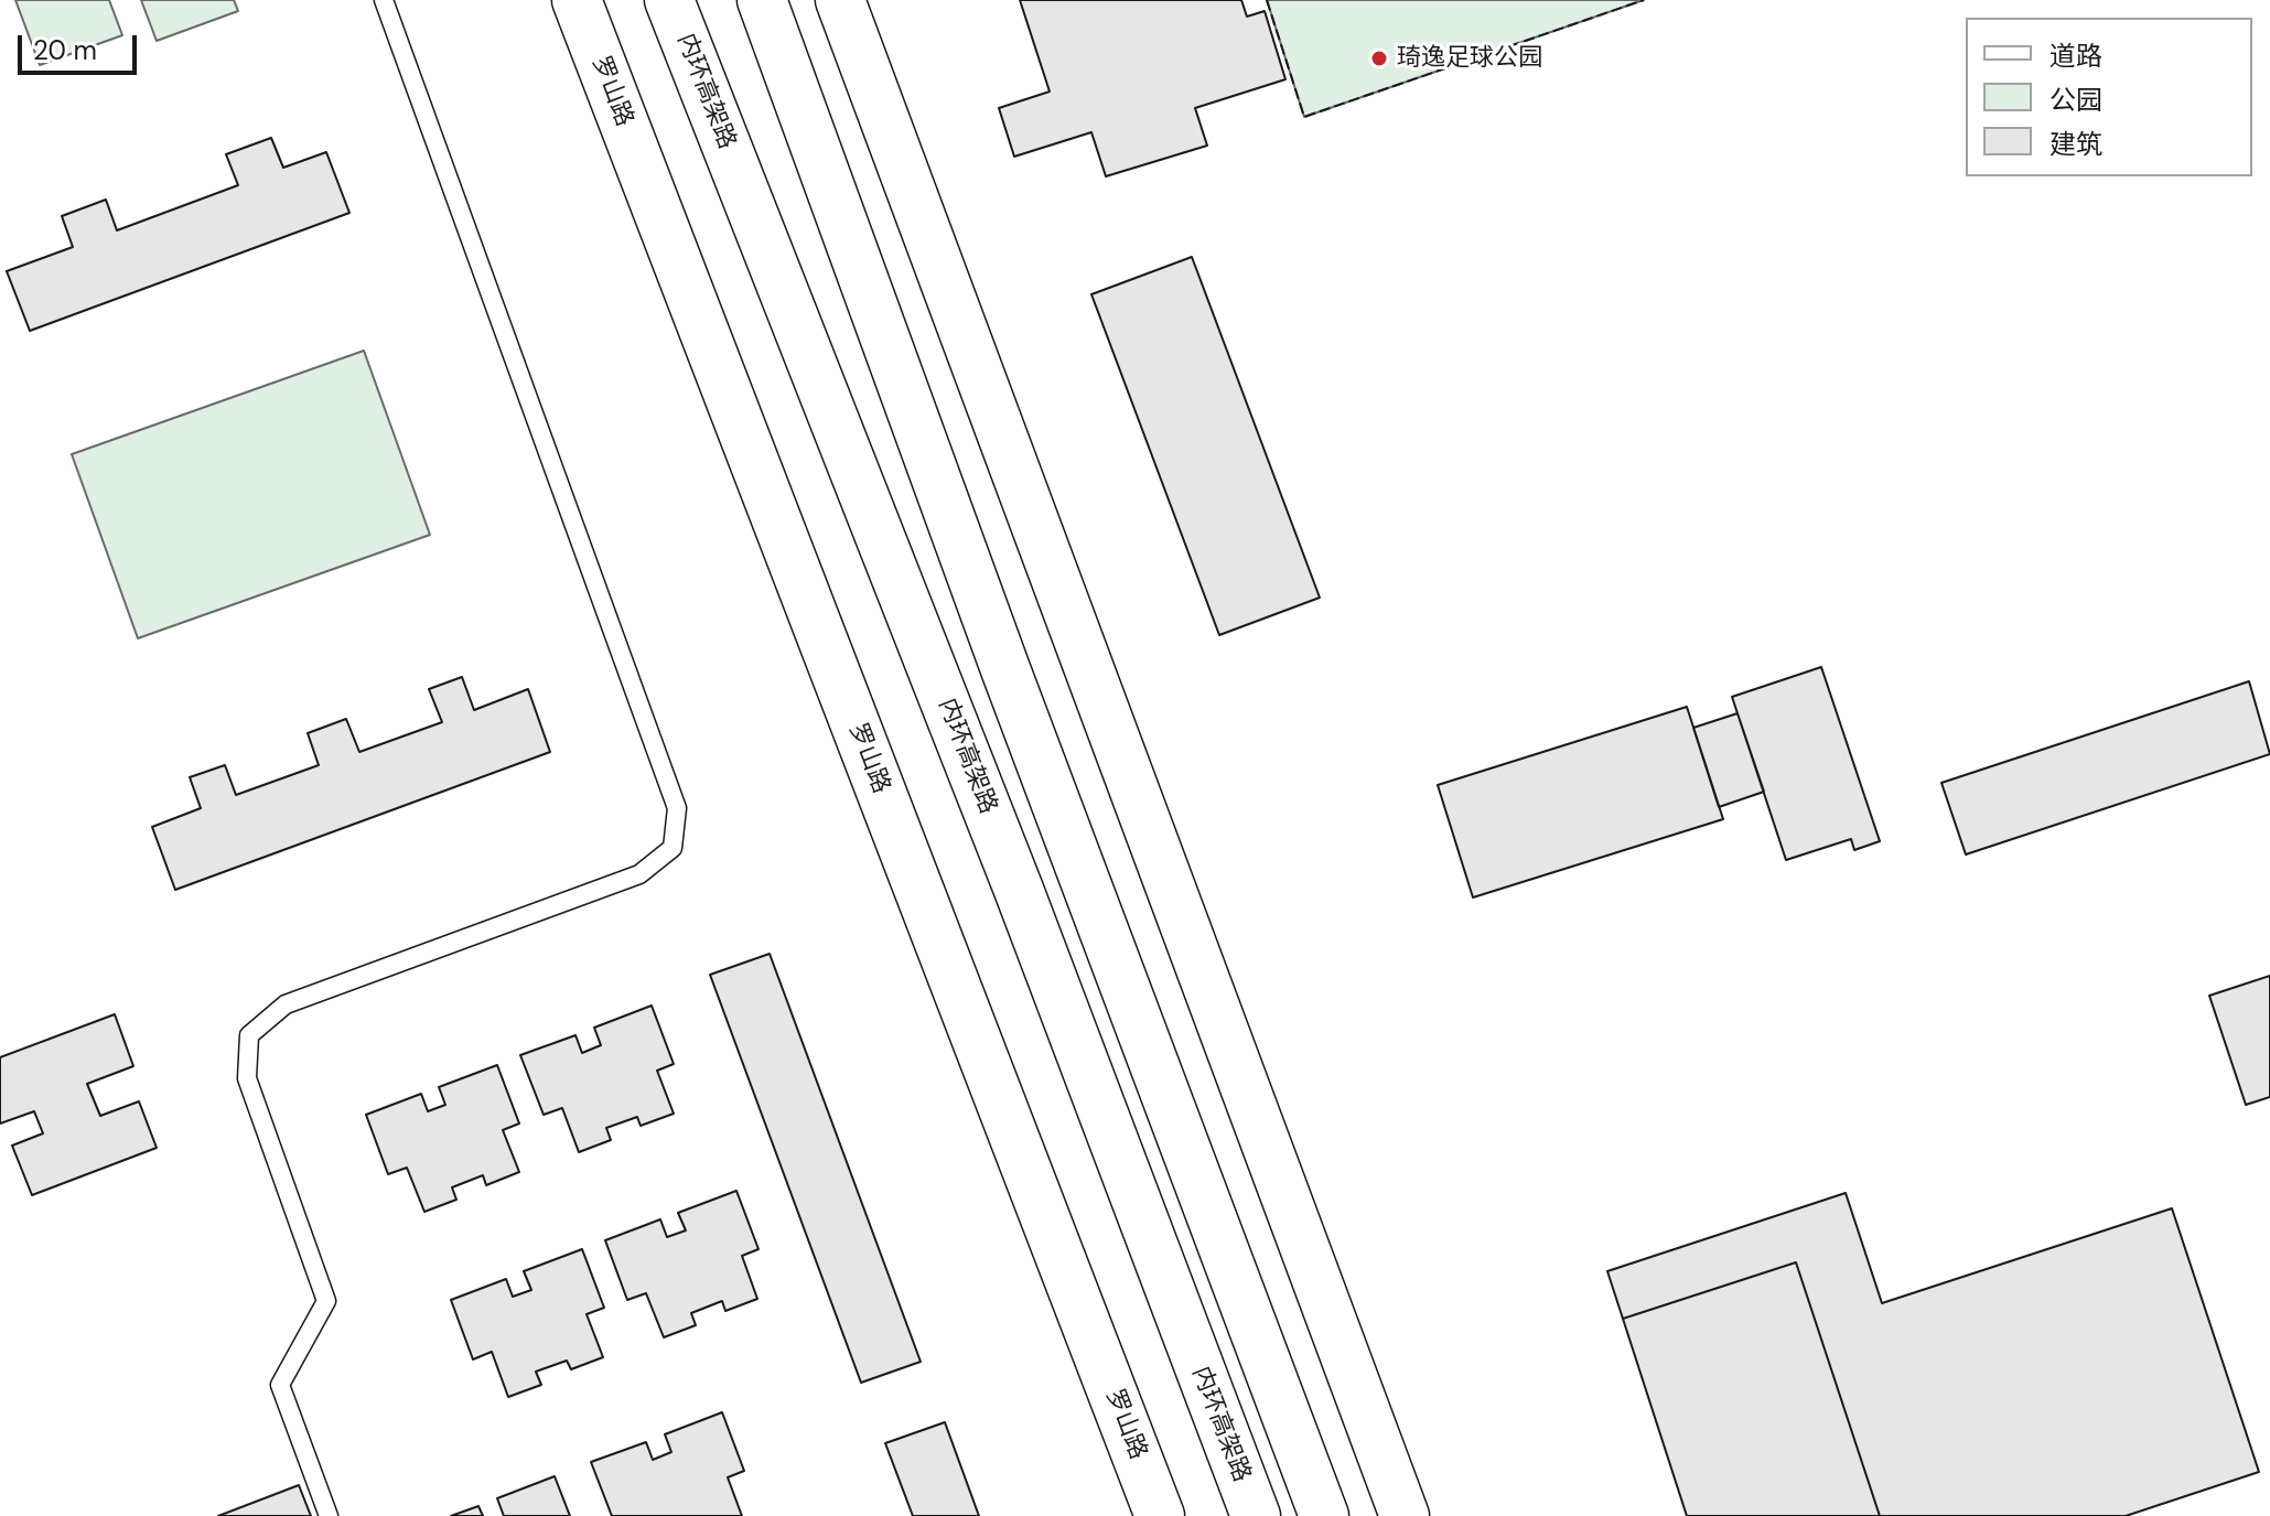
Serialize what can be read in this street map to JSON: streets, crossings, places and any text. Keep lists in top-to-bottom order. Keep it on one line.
{"streets":{"main road":["罗山路","内环高架路"]},"places":["琦逸足球公园"],"legend":["道路","公园","建筑"],"scale_bar":"20 m"}
